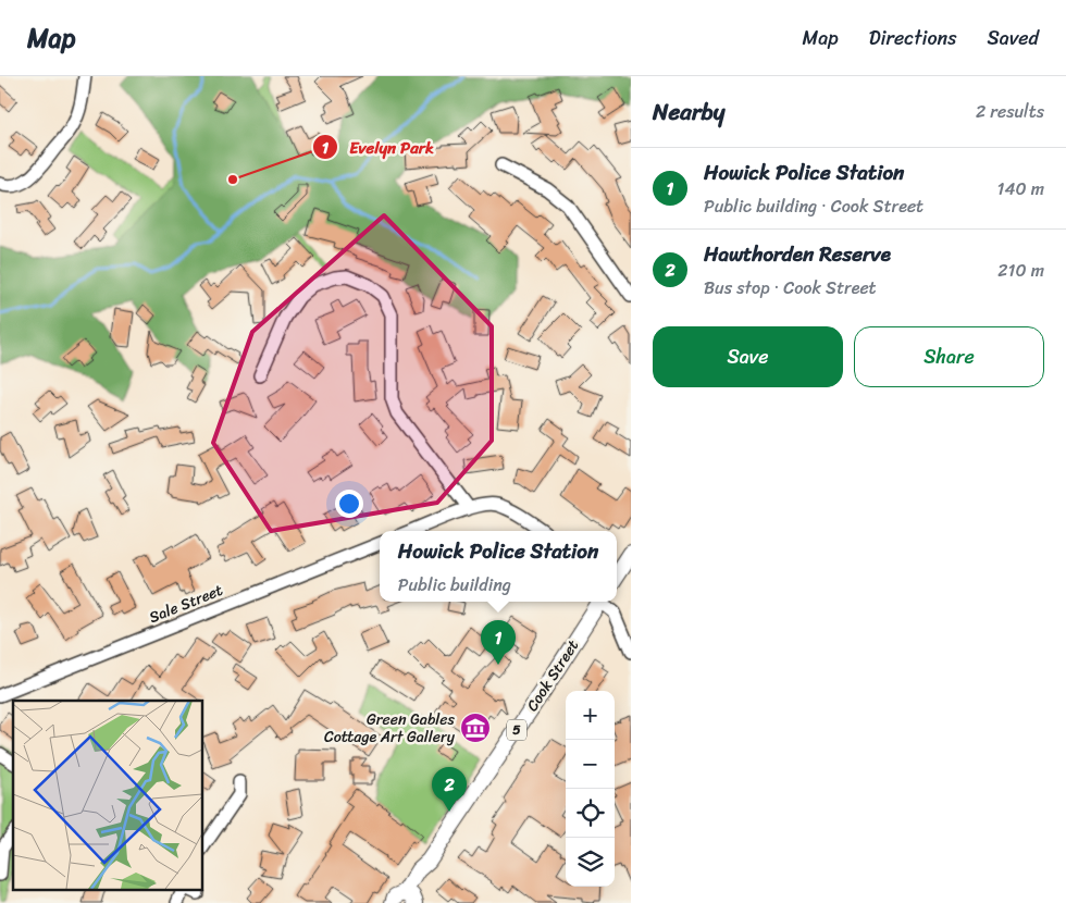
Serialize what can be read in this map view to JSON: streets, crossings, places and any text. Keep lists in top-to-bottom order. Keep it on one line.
{"streets":{"main road":["Cook Street","5"],"street":["Sale Street"]},"crossings":[["Cook Street","5"]],"places":{"other":["Evelyn Park"],"museum":["Green Gables Cottage Art Gallery"]},"page":{"header":"Map","nav":["Map","Directions","Saved"],"heading":["Nearby","2 results"],"list":[{"mark":"1","name":"Howick Police Station","note":"Public building · Cook Street","value":"140 m"},{"mark":"2","name":"Hawthorden Reserve","note":"Bus stop · Cook Street","value":"210 m"}],"buttons":["Save","Share"],"popup":["Howick Police Station","Public building"],"pins":["1","2"],"map_buttons":["+","−"]}}
